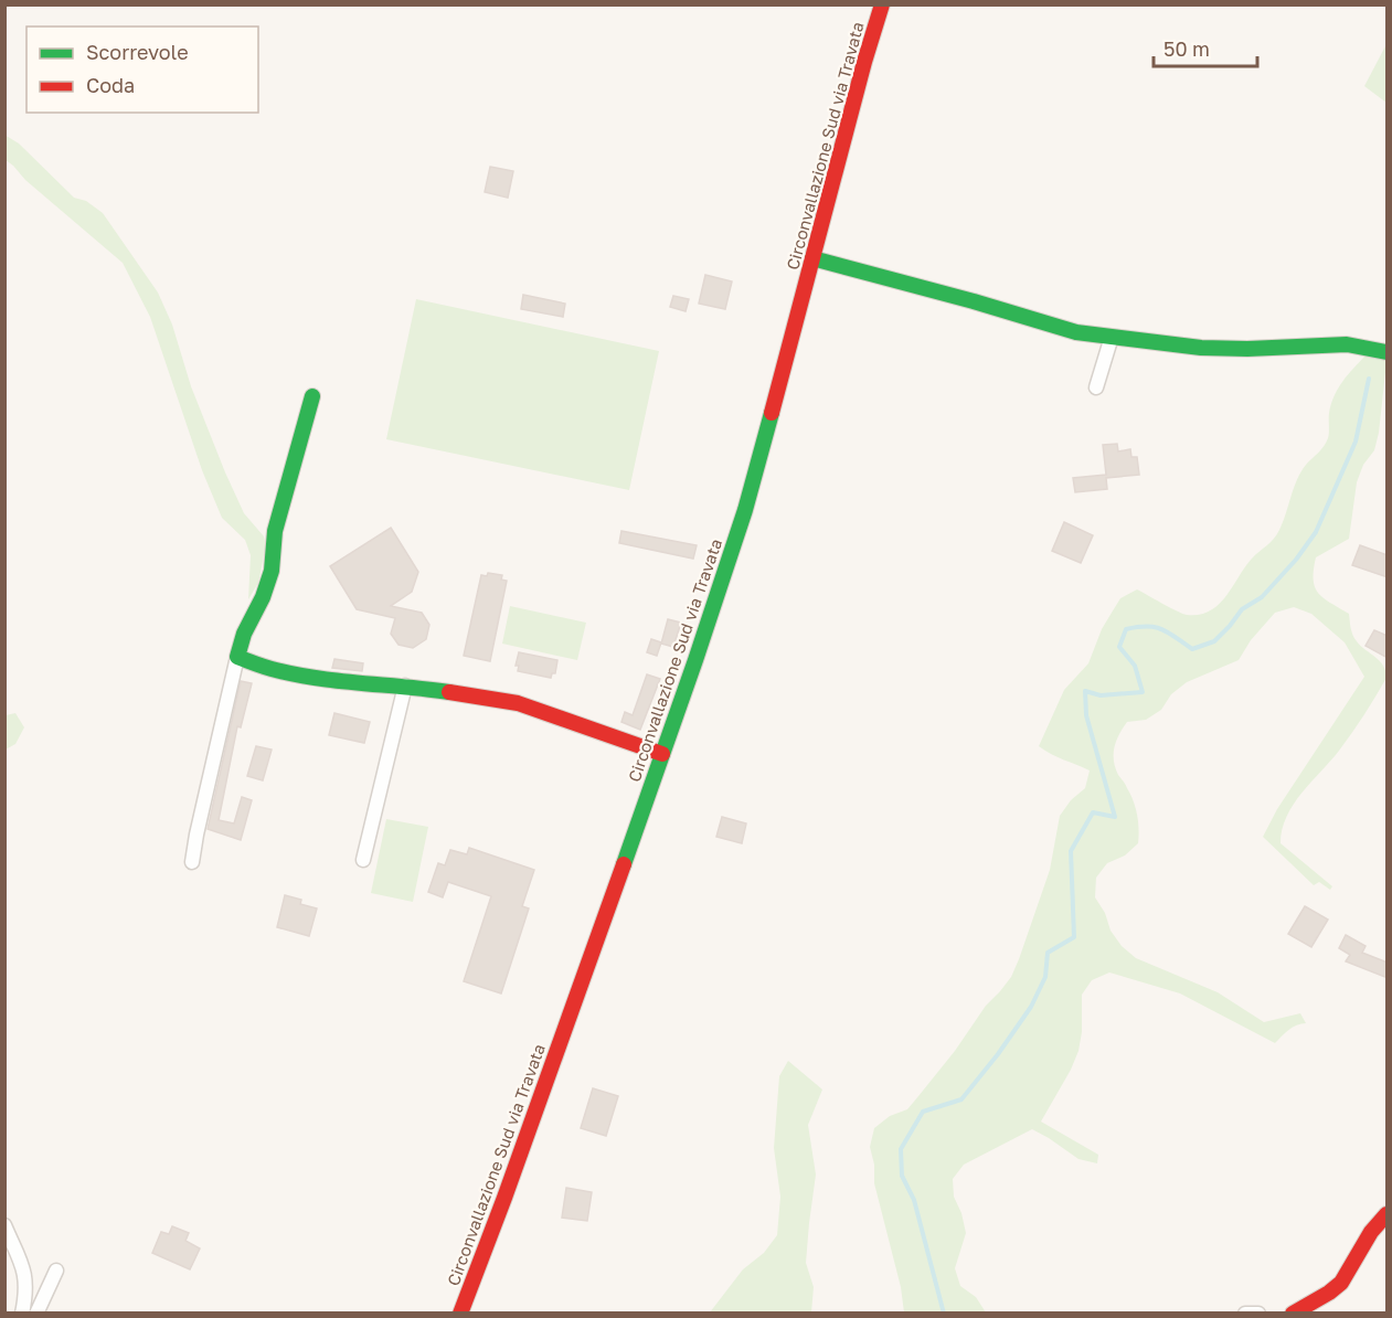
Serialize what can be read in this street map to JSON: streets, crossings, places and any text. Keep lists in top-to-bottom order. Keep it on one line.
{"streets":{"street":["Circonvallazione Sud via Travata"]},"legend":["Scorrevole","Coda"],"scale_bar":"50 m"}
